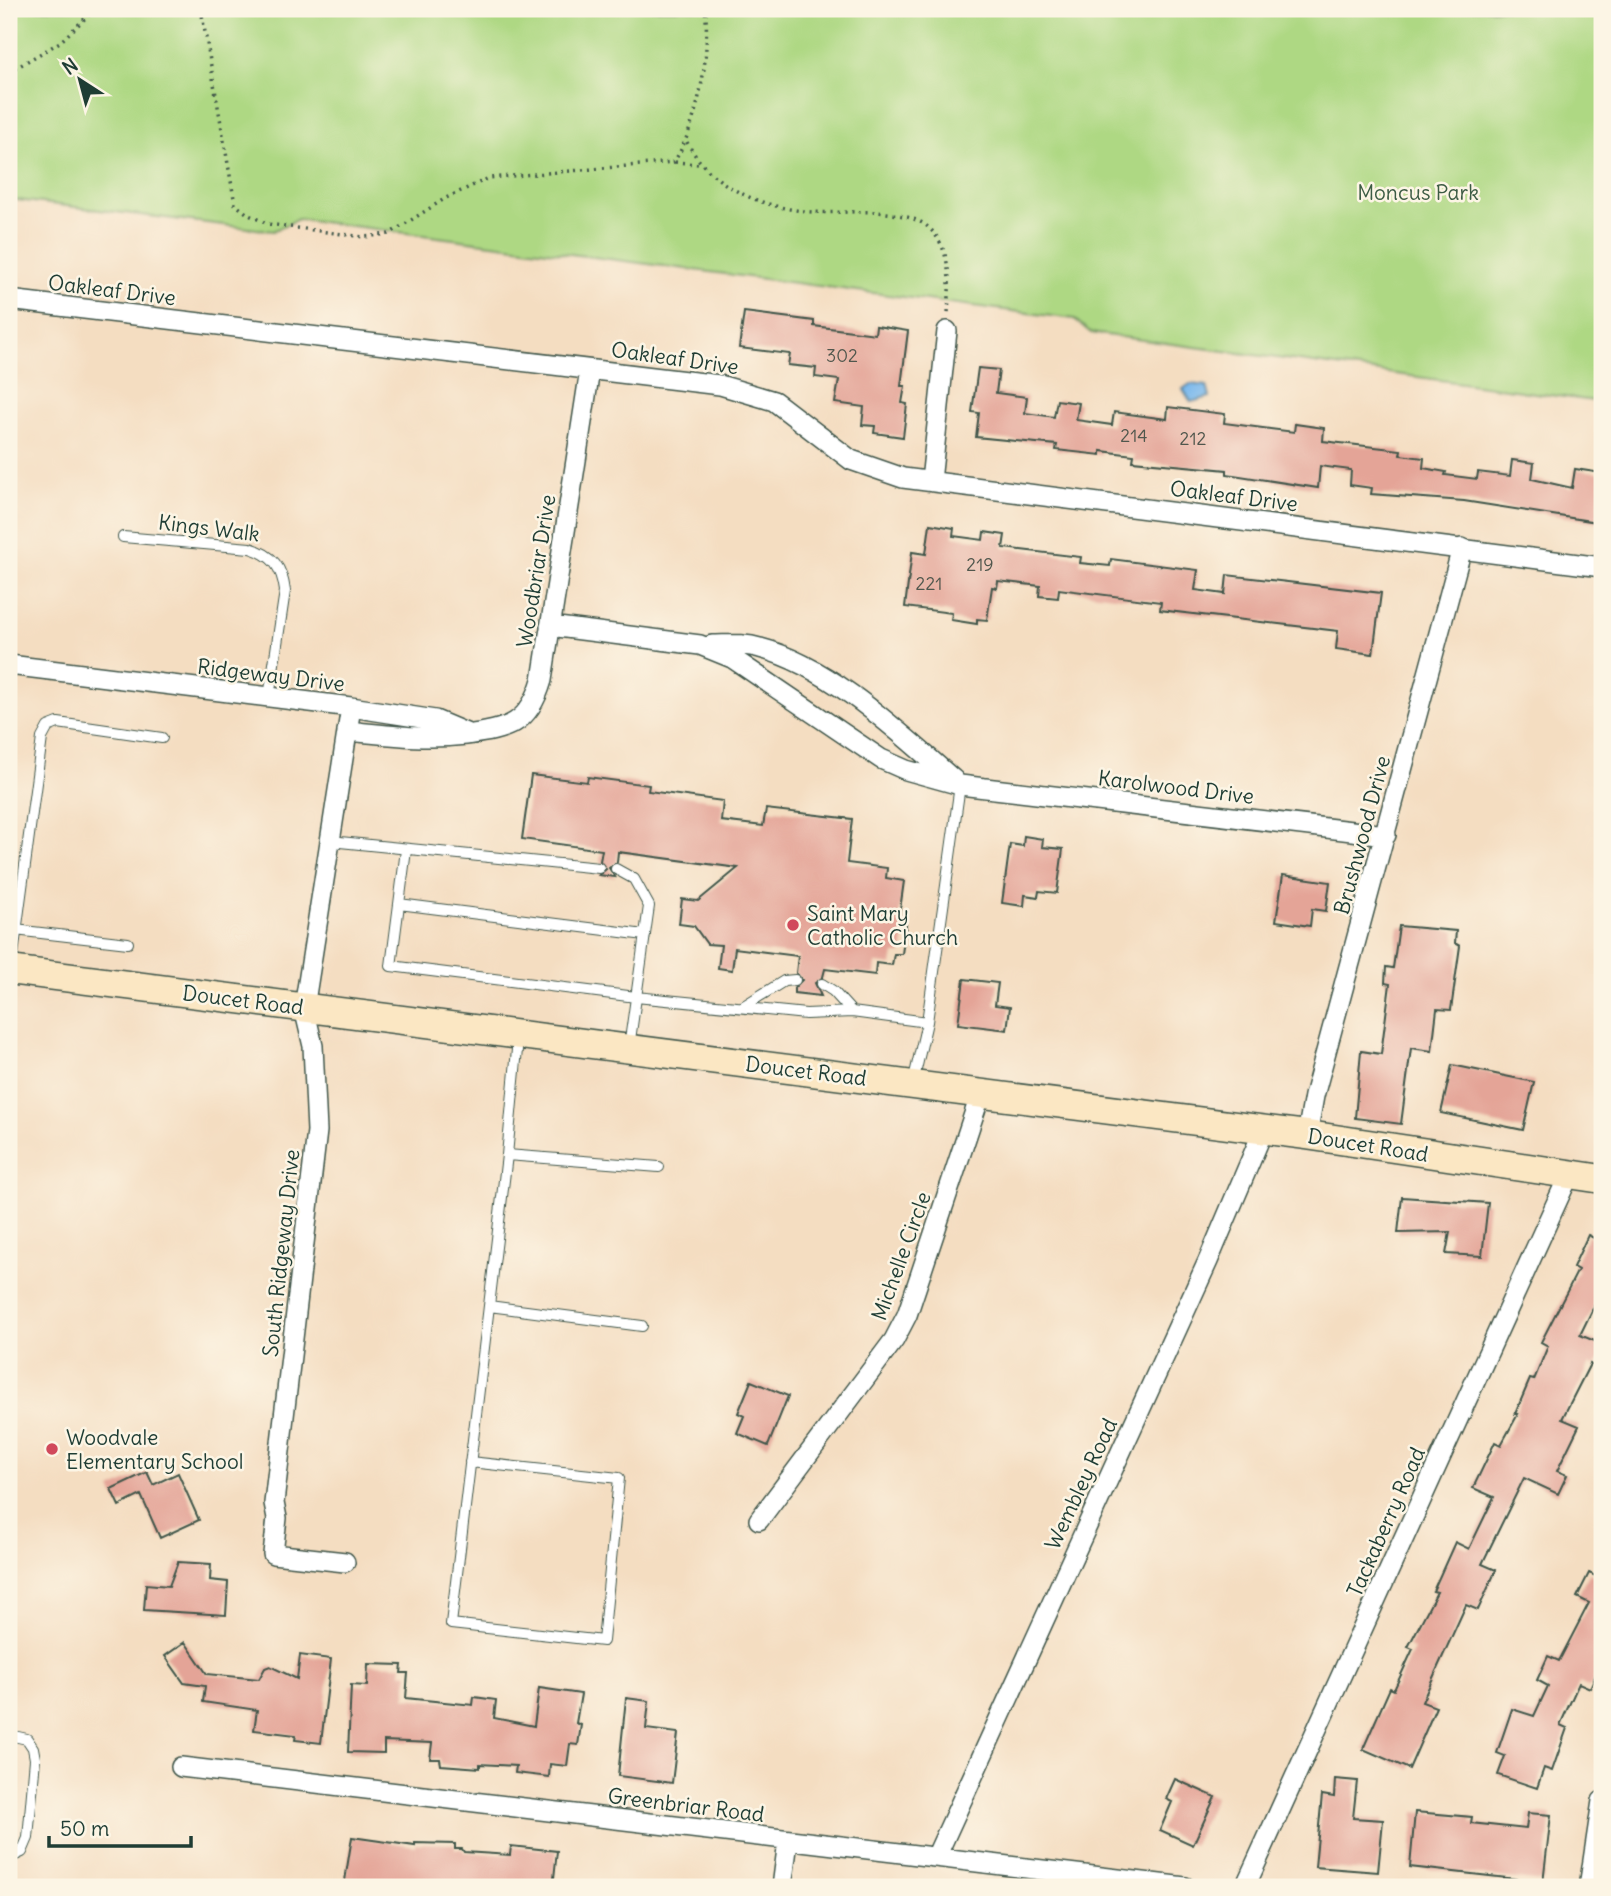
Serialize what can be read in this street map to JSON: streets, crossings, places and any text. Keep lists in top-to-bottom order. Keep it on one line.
{"streets":{"street":["Oakleaf Drive","Woodbriar Drive","Ridgeway Drive","Karolwood Drive","Brushwood Drive","Doucet Road","South Ridgeway Drive","Michelle Circle","Wembley Road","Tackaberry Road","Greenbriar Road"],"lane":["Kings Walk"]},"crossings":[["Oakleaf Drive","Woodbriar Drive"],["Oakleaf Drive","Brushwood Drive"],["Kings Walk","Ridgeway Drive"],["Woodbriar Drive","Ridgeway Drive"],["Woodbriar Drive","Karolwood Drive"],["Ridgeway Drive","Doucet Road"],["Ridgeway Drive","South Ridgeway Drive"],["Karolwood Drive","Brushwood Drive"],["Brushwood Drive","Doucet Road"],["Doucet Road","South Ridgeway Drive"],["Doucet Road","Michelle Circle"],["Doucet Road","Wembley Road"],["Doucet Road","Tackaberry Road"],["Wembley Road","Greenbriar Road"]],"parks":["Moncus Park"],"places":["Saint Mary Catholic Church","Woodvale Elementary School"],"house_numbers":["302","214","212","219","221"],"scale_bar":"50 m","north":"top left"}
